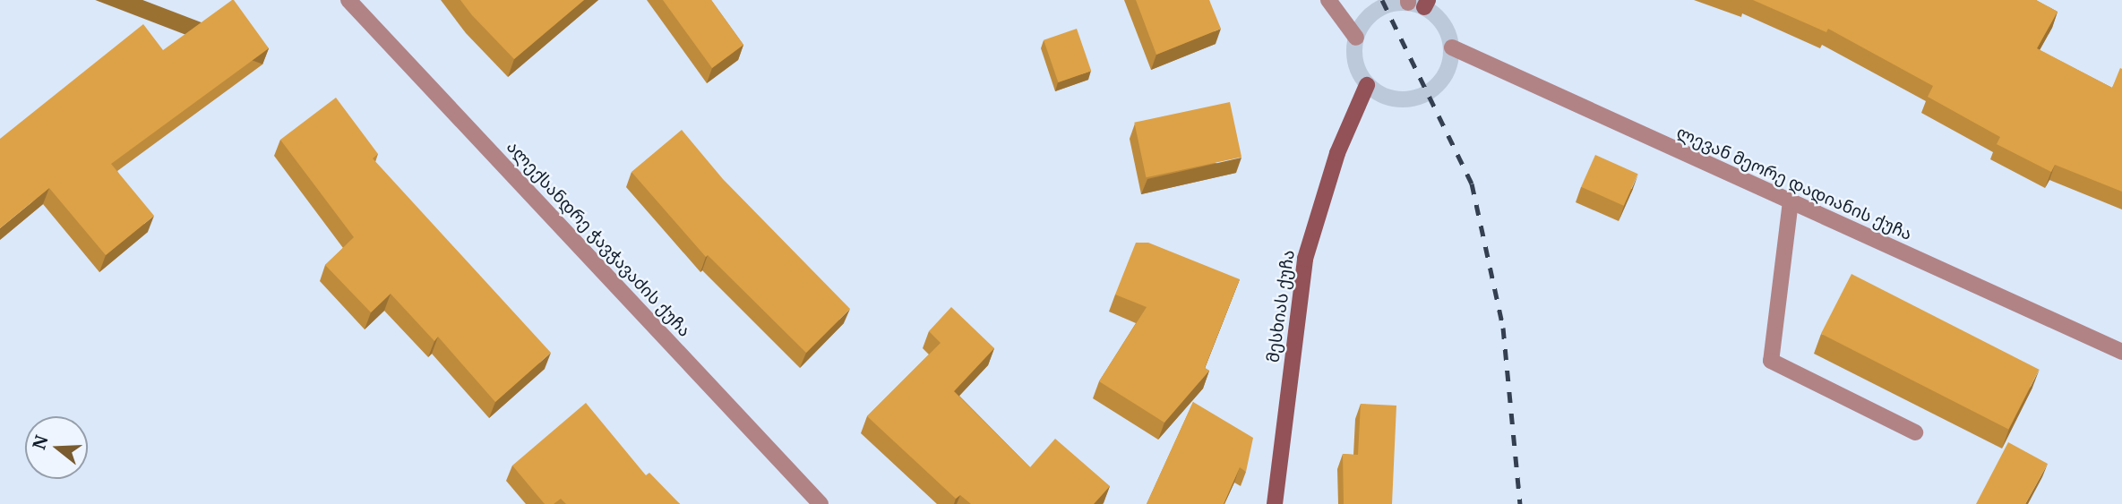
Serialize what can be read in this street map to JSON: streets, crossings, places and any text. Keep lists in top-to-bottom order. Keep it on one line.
{"streets":{"street":["ლევან მეორე დადიანის ქუჩა","ალექსანდრე ჭავჭავაძის ქუჩა","მესხიას ქუჩა"]},"north":"left"}
